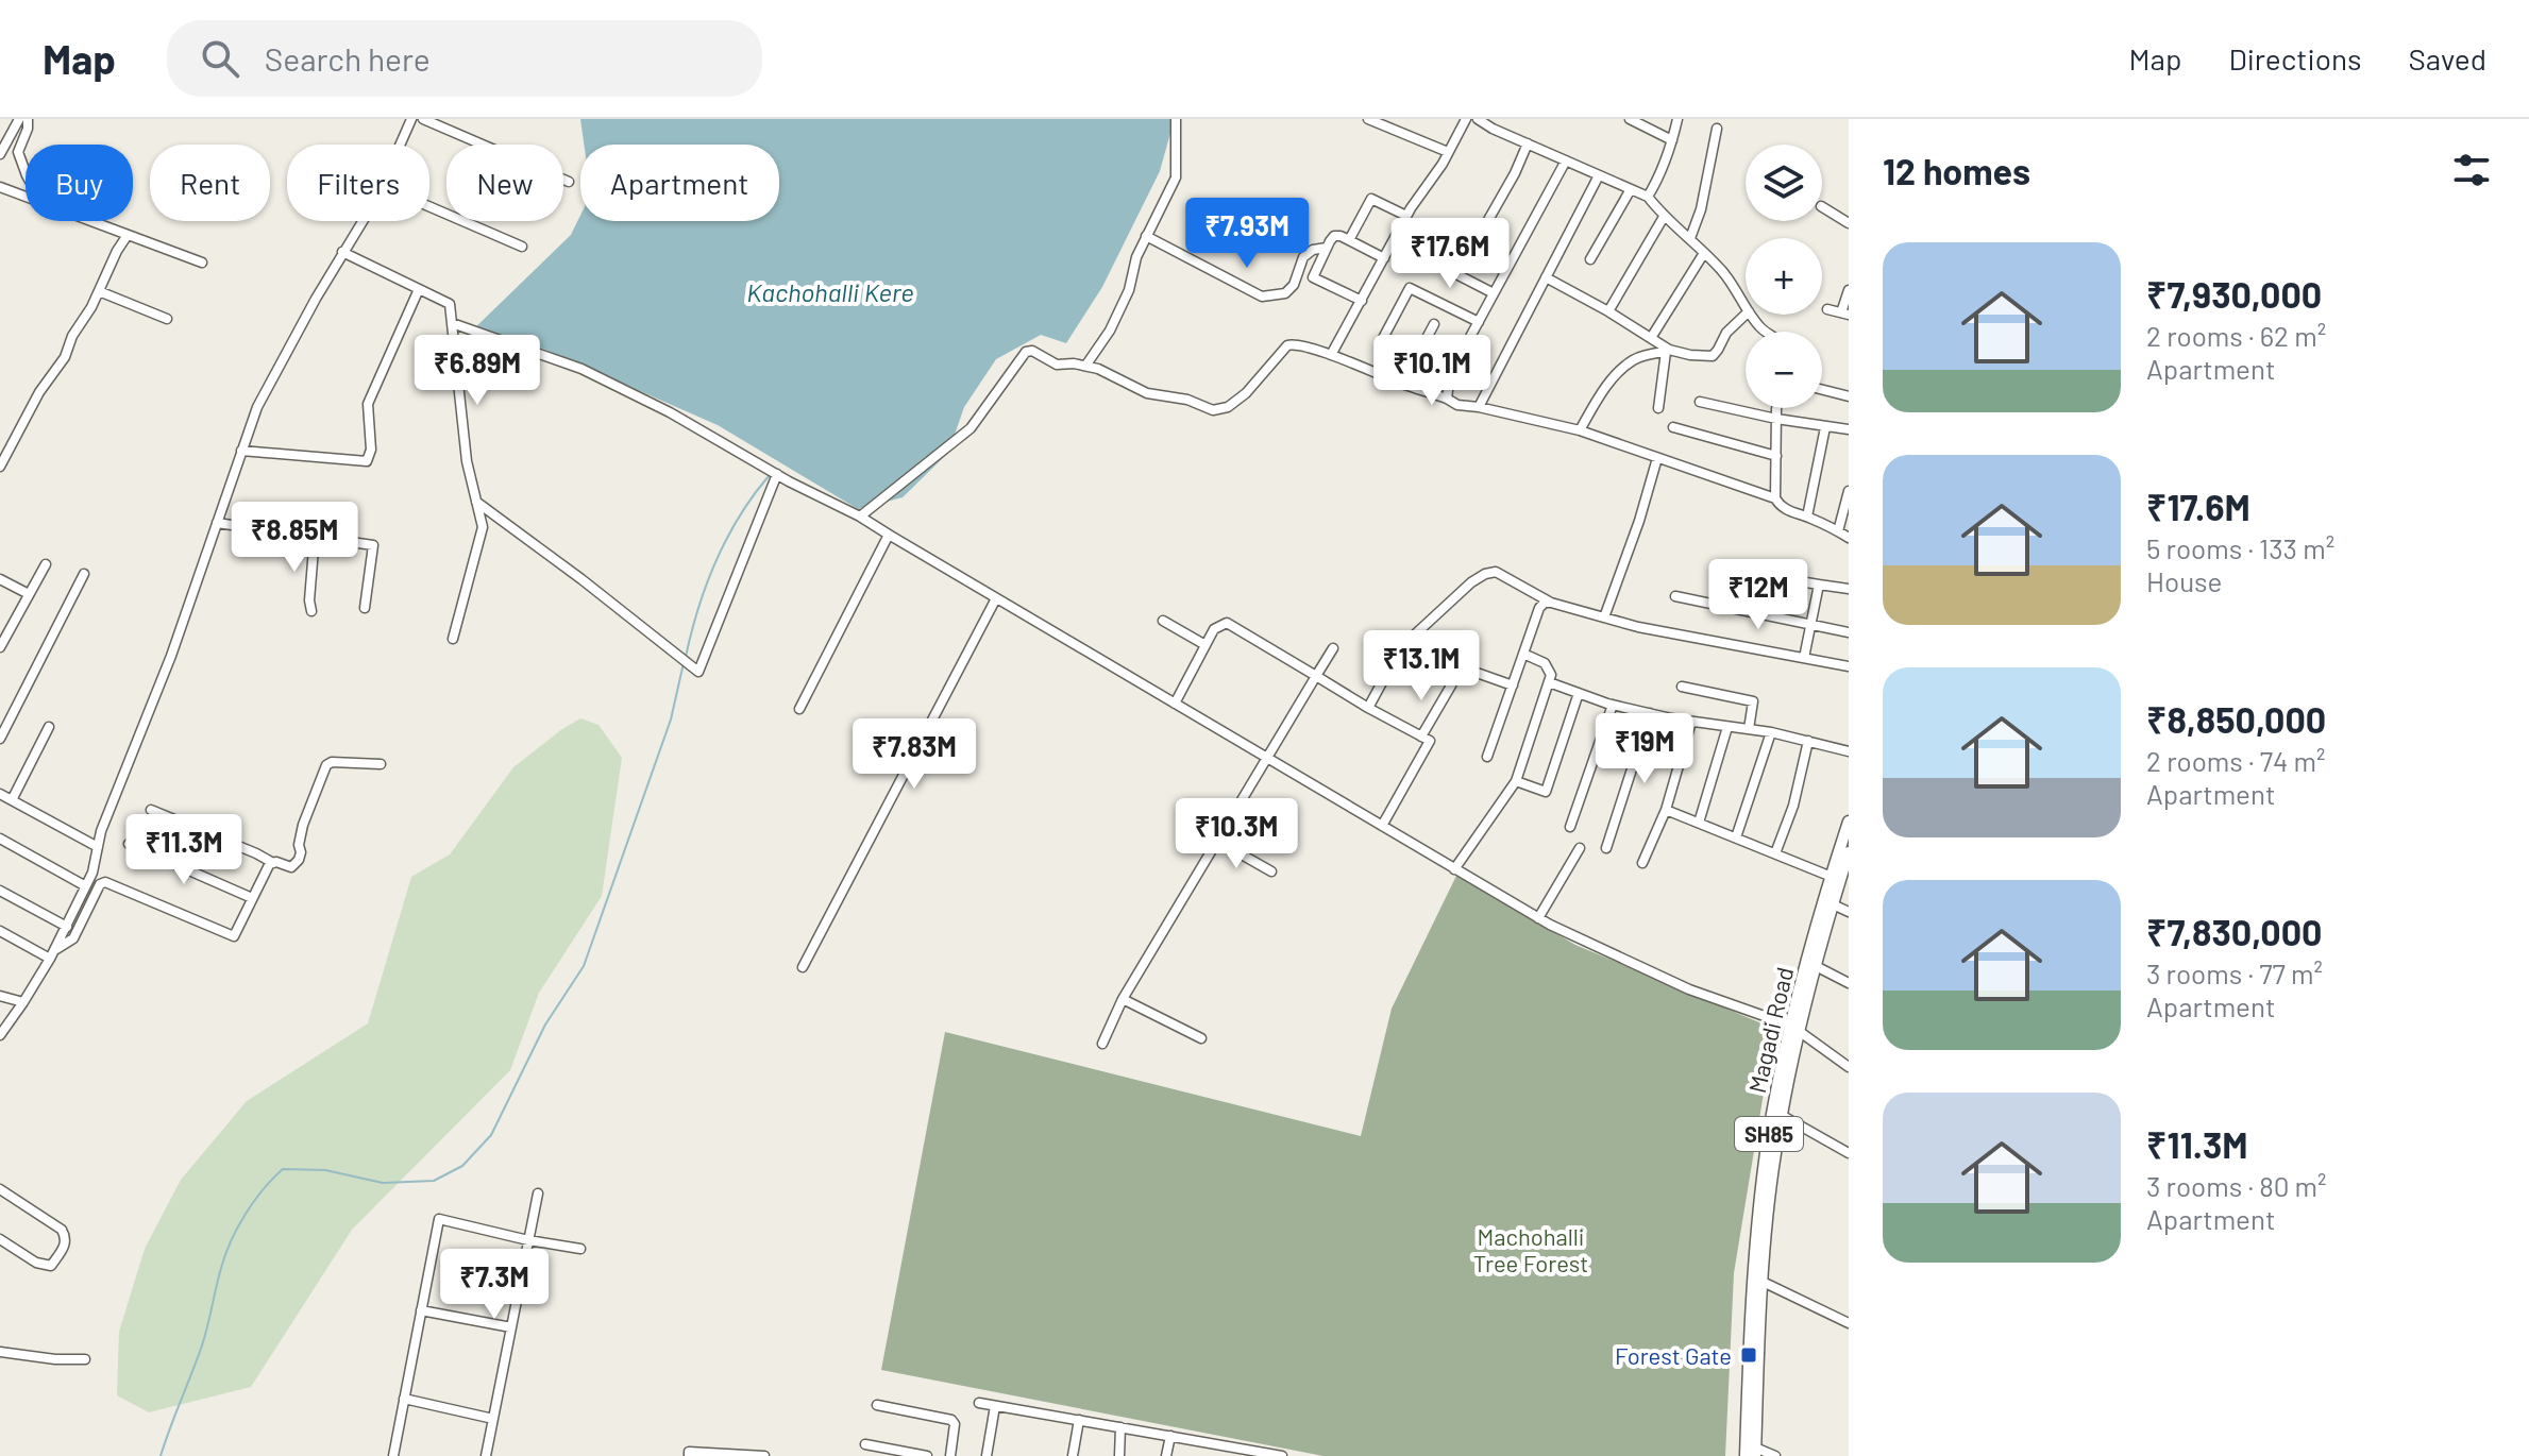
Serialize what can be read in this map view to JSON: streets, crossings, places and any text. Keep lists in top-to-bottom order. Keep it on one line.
{"streets":{"main road":["Magadi Road","SH85"]},"water":["Kachohalli Kere"],"parks":["Machohalli Tree Forest"],"places":{"transit":["Forest Gate"]},"page":{"header":"Map","search":"Search here","nav":["Map","Directions","Saved"],"heading":"12 homes","map_buttons":["+","−"],"chip":["Buy","Rent","Filters","New","Apartment"],"price":["₹7.93M","₹17.6M","₹6.89M","₹10.1M","₹8.85M","₹12M","₹13.1M","₹19M","₹7.83M","₹10.3M","₹11.3M","₹7.3M"],"list":[{"name":"₹7,930,000","note":"2 rooms · 62 m² · Apartment"},{"name":"₹17.6M","note":"5 rooms · 133 m² · House"},{"name":"₹8,850,000","note":"2 rooms · 74 m² · Apartment"},{"name":"₹7,830,000","note":"3 rooms · 77 m² · Apartment"},{"name":"₹11.3M","note":"3 rooms · 80 m² · Apartment"}]}}
